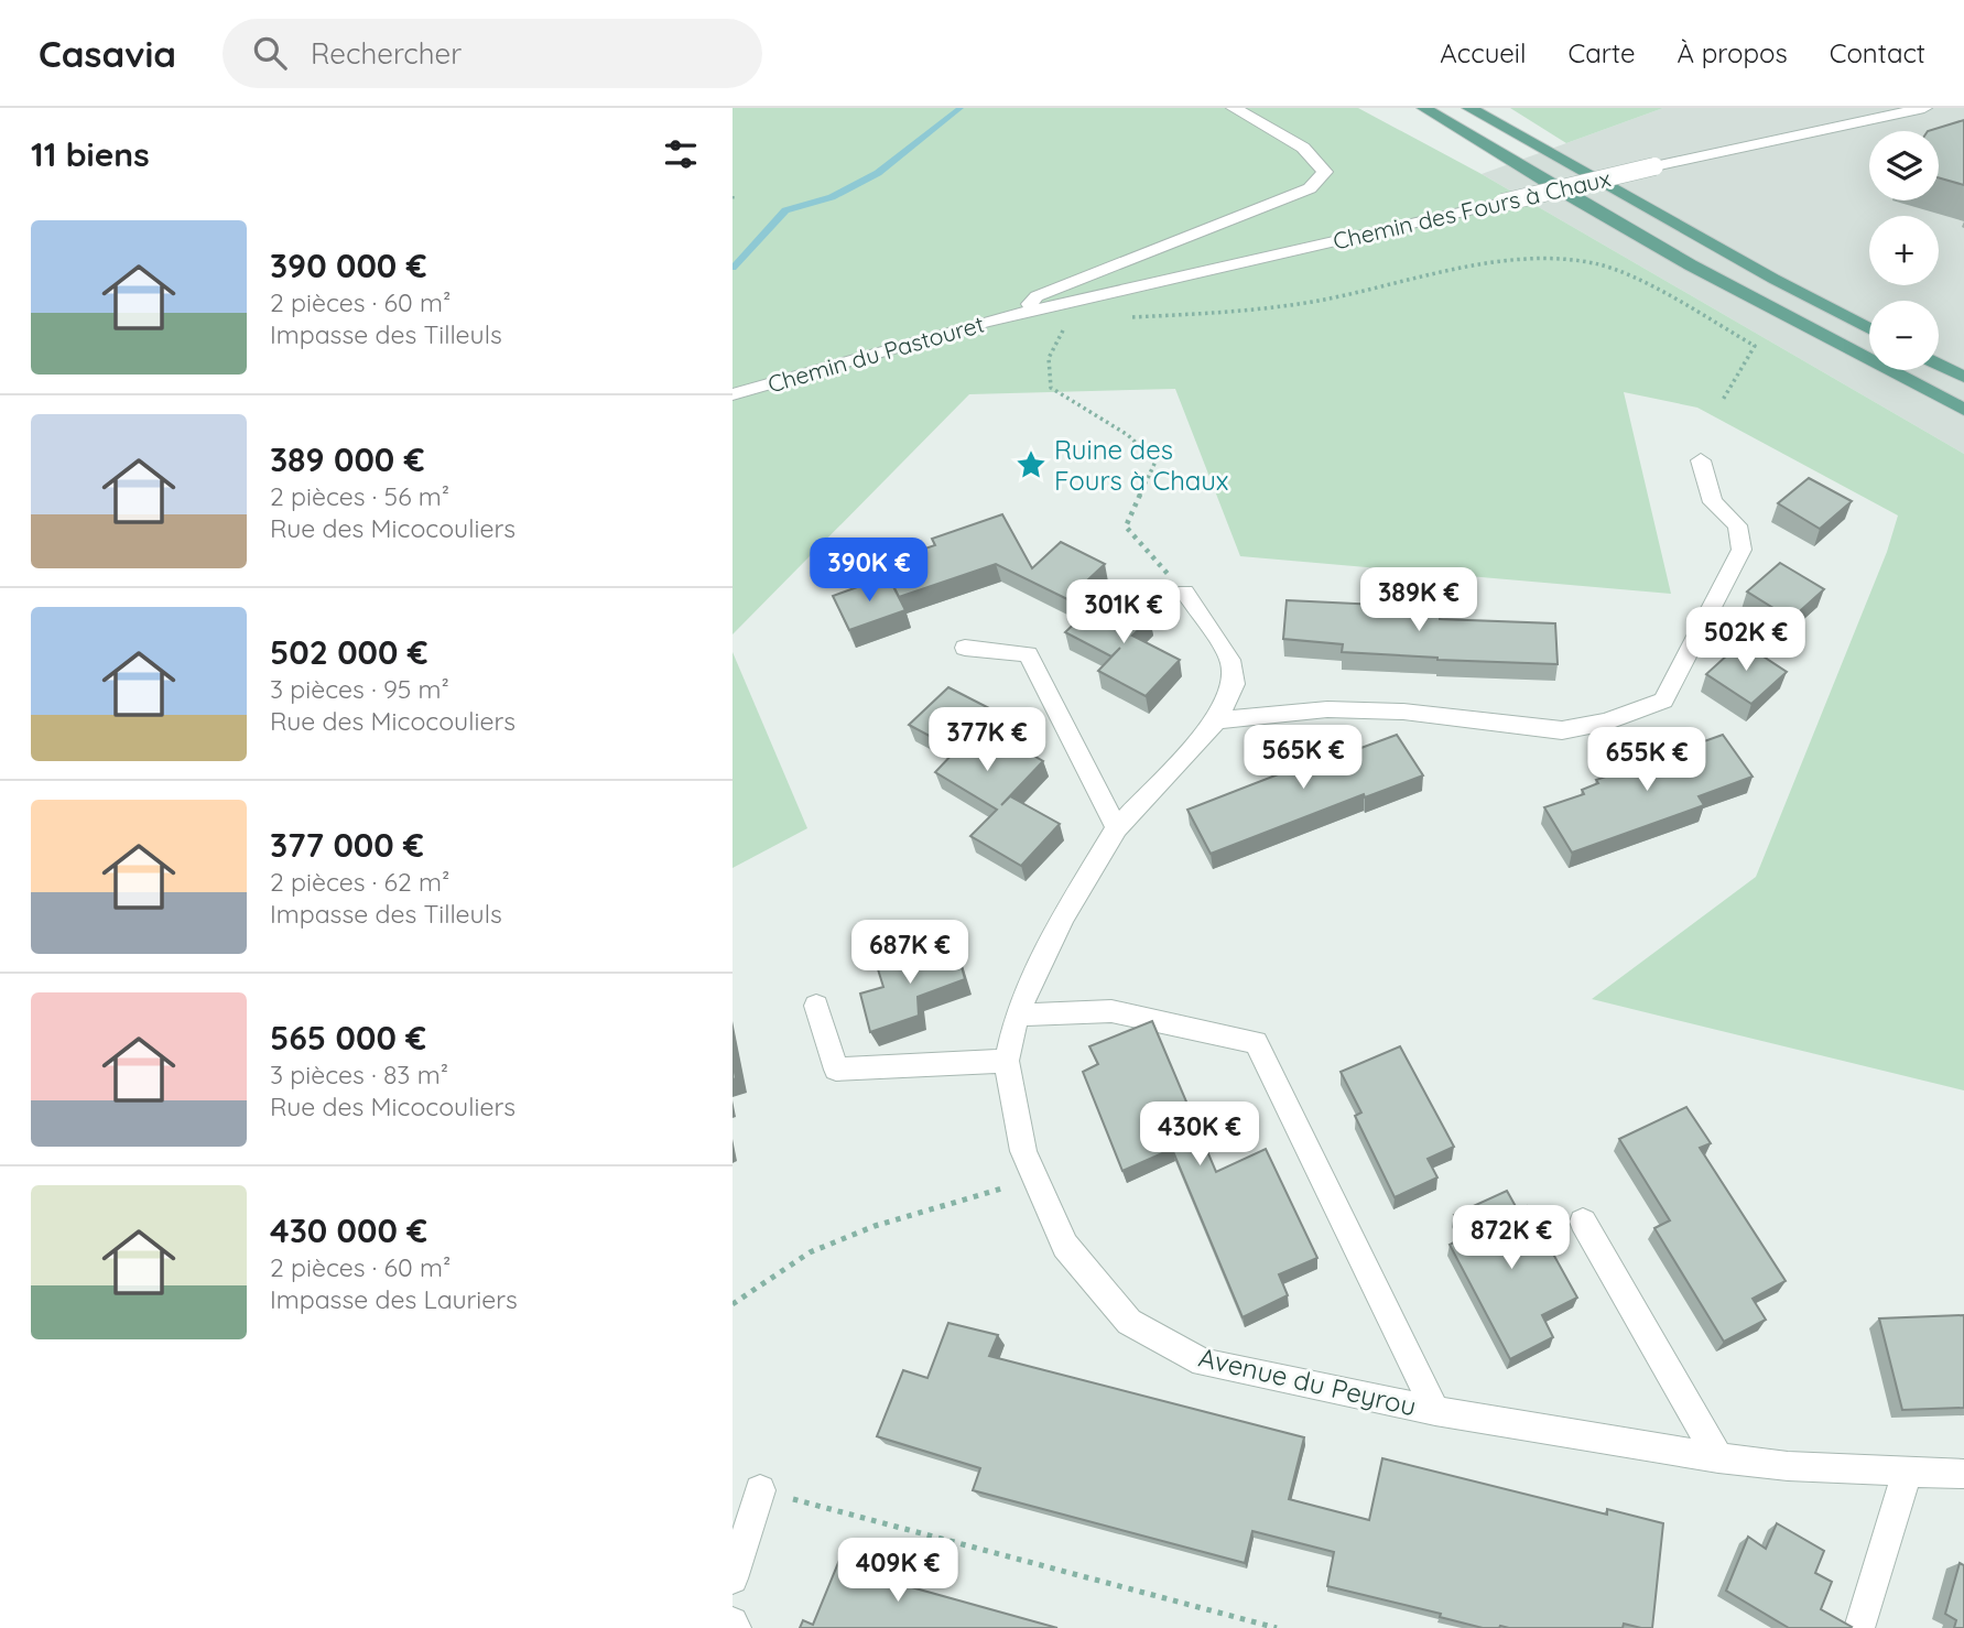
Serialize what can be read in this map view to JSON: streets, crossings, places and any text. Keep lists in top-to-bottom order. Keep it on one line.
{"streets":{"street":["Chemin des Fours à Chaux","Chemin du Pastouret","Avenue du Peyrou"]},"crossings":[["Chemin des Fours à Chaux","Chemin du Pastouret"]],"places":{"place":["Ruine des Fours à Chaux"]},"page":{"header":"Casavia","search":"Rechercher","nav":["Accueil","Carte","À propos","Contact"],"heading":"11 biens","map_buttons":["+","−"],"list":[{"name":"390 000 €","note":"2 pièces · 60 m² · Impasse des Tilleuls"},{"name":"389 000 €","note":"2 pièces · 56 m² · Rue des Micocouliers"},{"name":"502 000 €","note":"3 pièces · 95 m² · Rue des Micocouliers"},{"name":"377 000 €","note":"2 pièces · 62 m² · Impasse des Tilleuls"},{"name":"565 000 €","note":"3 pièces · 83 m² · Rue des Micocouliers"},{"name":"430 000 €","note":"2 pièces · 60 m² · Impasse des Lauriers"}],"price":["390K €","389K €","301K €","502K €","377K €","565K €","655K €","687K €","430K €","872K €","409K €"]}}
